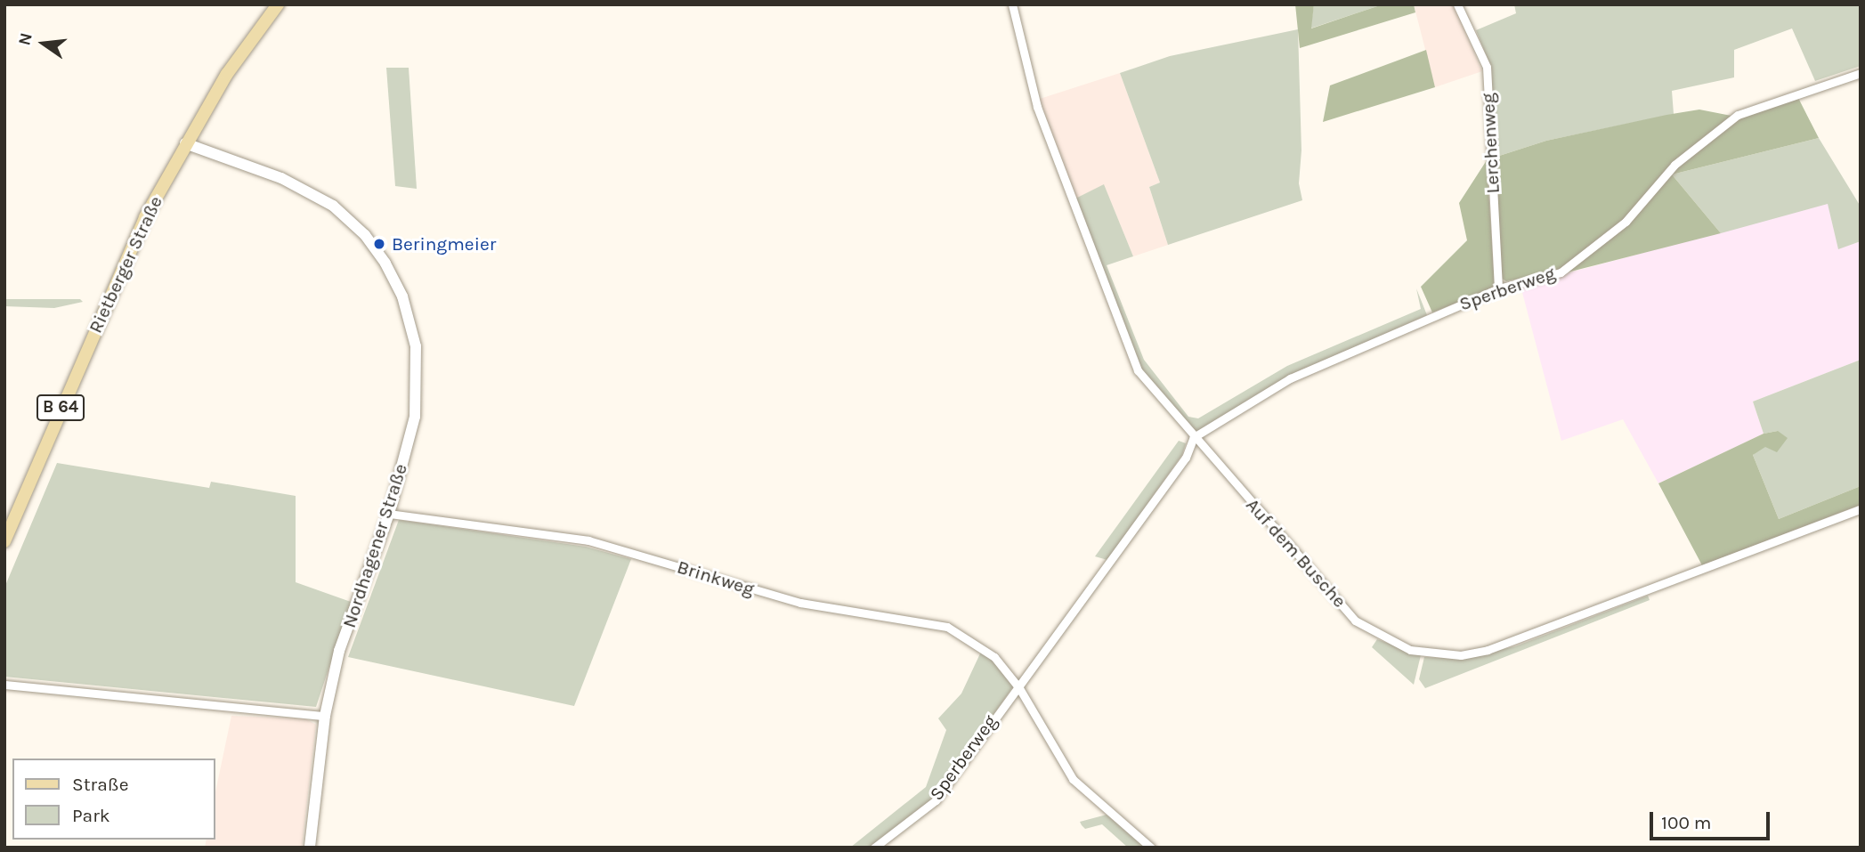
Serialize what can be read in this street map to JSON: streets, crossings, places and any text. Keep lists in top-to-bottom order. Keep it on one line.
{"streets":{"main road":["Rietberger Straße","B 64"],"street":["Lerchenweg","Sperberweg","Nordhagener Straße","Auf dem Busche","Brinkweg"]},"crossings":[["Lerchenweg","Sperberweg"],["Rietberger Straße","Nordhagener Straße"],["Sperberweg","Auf dem Busche"],["Sperberweg","Brinkweg"],["Nordhagener Straße","Brinkweg"]],"places":["Beringmeier"],"legend":["Straße","Park"],"scale_bar":"100 m","north":"left"}
